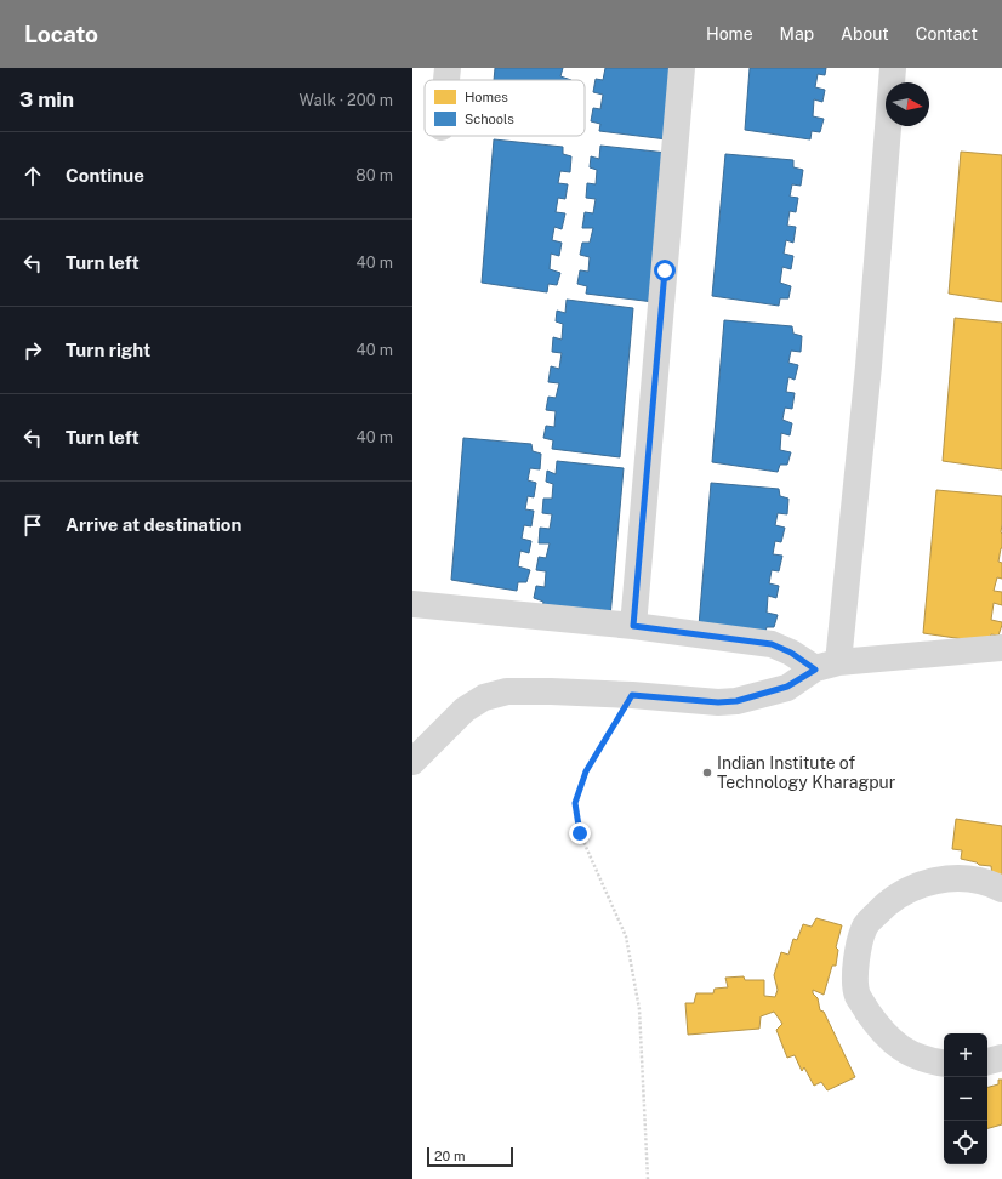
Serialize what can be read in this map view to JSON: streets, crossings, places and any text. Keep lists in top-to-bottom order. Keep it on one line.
{"places":["Indian Institute of Technology Kharagpur"],"legend":["Homes","Schools"],"scale_bar":"20 m","north":"right","page":{"header":"Locato","nav":["Home","Map","About","Contact"],"heading":["3 min","Walk · 200 m"],"list":[["Continue","80 m"],["Turn left","40 m"],["Turn right","40 m"],["Turn left","40 m"],"Arrive at destination"],"map_buttons":["+","−"],"scale":"20 m"}}
